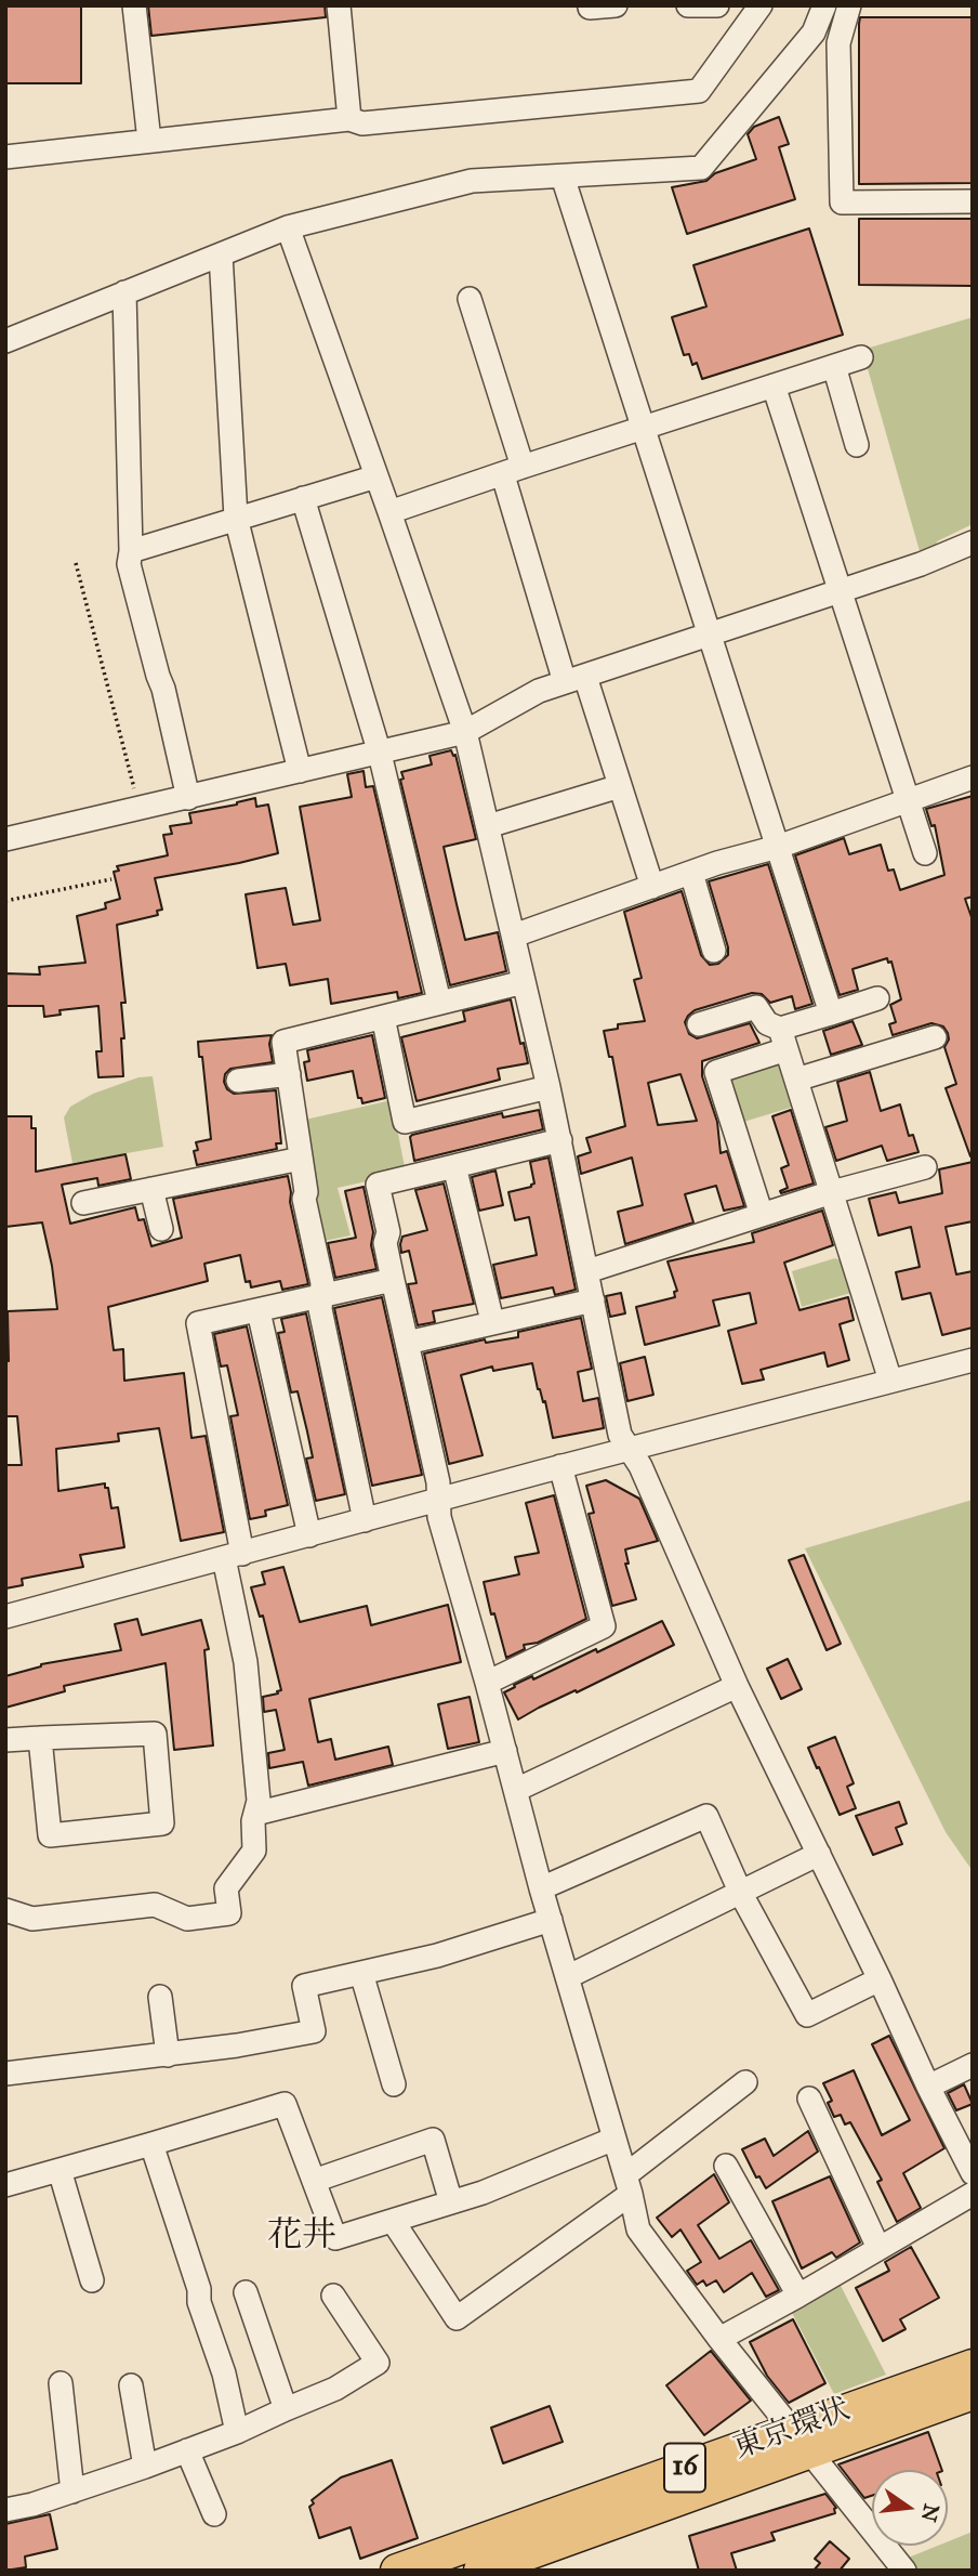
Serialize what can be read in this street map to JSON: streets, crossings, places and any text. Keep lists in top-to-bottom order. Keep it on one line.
{"streets":{"highway":["東京環状","16"]},"districts":["花井"],"north":"right"}
